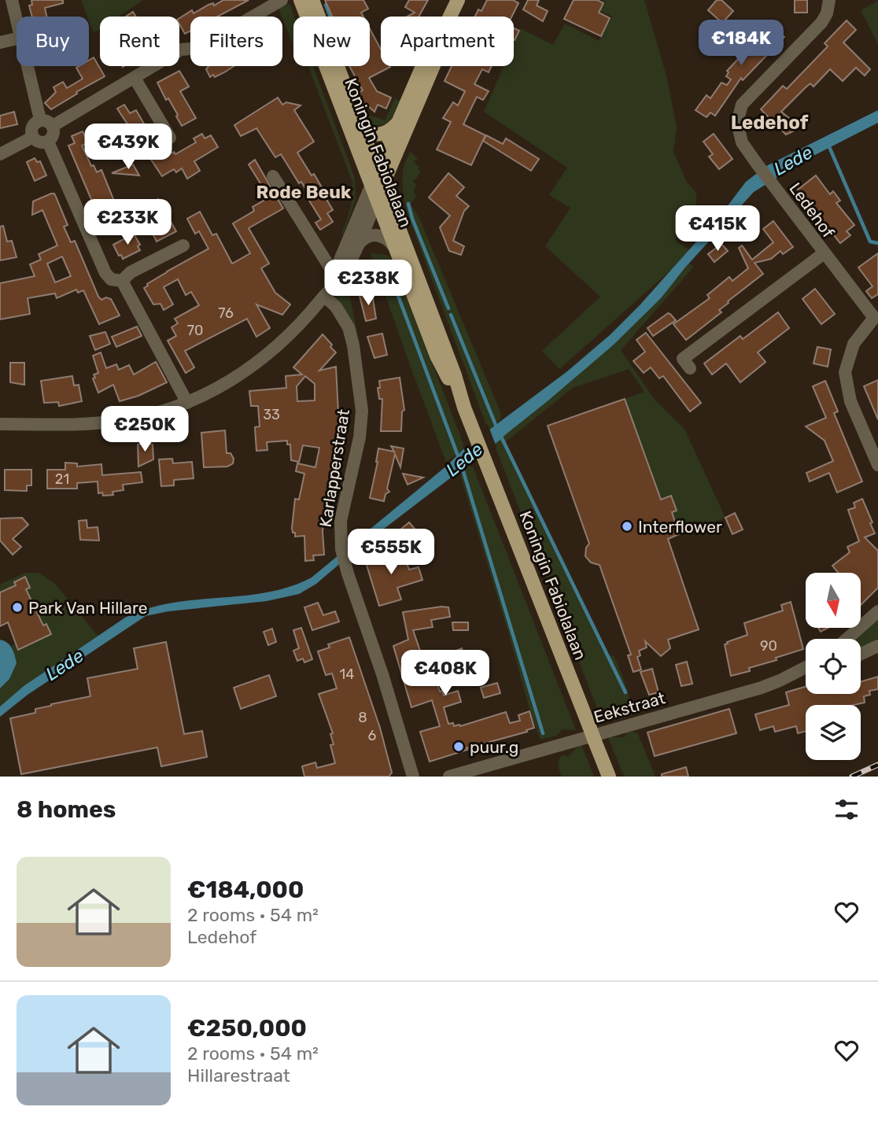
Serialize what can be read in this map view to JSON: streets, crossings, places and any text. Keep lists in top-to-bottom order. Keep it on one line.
{"streets":{"main road":["Koningin Fabiolalaan"],"street":["Ledehof","Karlapperstraat","Eekstraat"]},"districts":["Ledehof","Rode Beuk"],"water":["Lede"],"places":["Interflower","Park Van Hillare","puur.g"],"house_numbers":["76","70","33","21","90","14","8","6"],"north":"bottom","page":{"chip":["Buy","Rent","Filters","New","Apartment"],"price":["€184K","€439K","€233K","€415K","€238K","€250K","€555K","€408K"],"heading":"8 homes","list":[{"name":"€184,000","note":"2 rooms · 54 m² · Ledehof"},{"name":"€250,000","note":"2 rooms · 54 m² · Hillarestraat"}]}}
